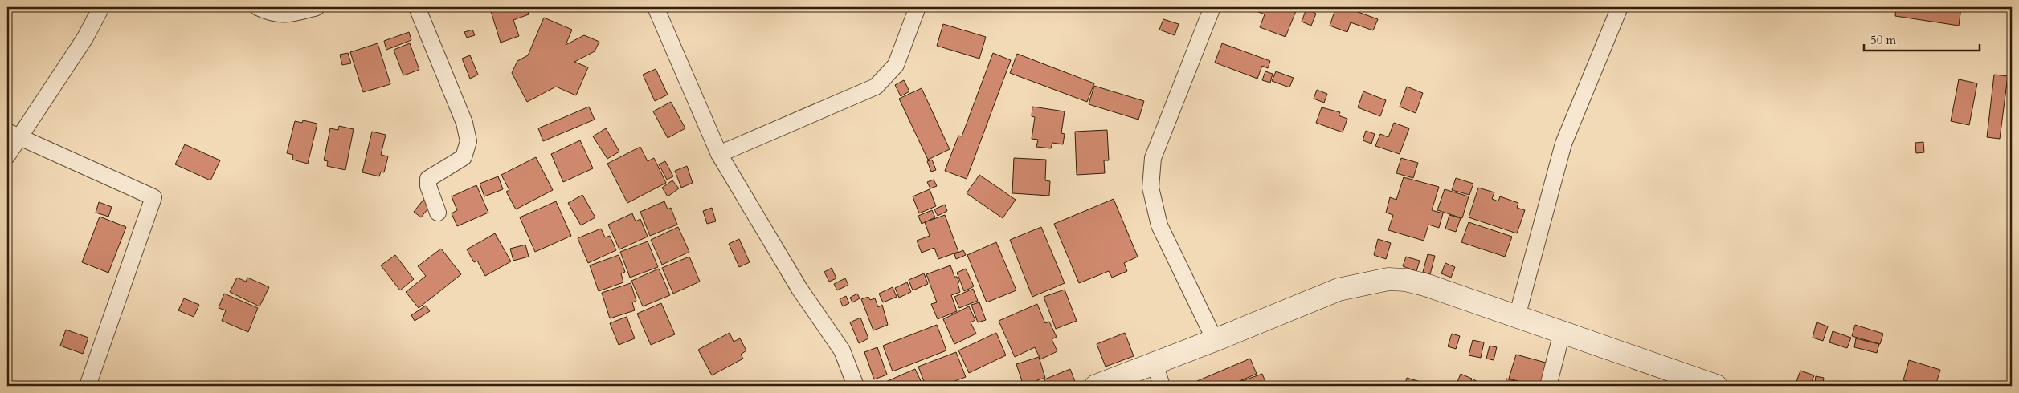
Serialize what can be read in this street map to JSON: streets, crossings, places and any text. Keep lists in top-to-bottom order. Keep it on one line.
{"scale_bar":"50 m"}
